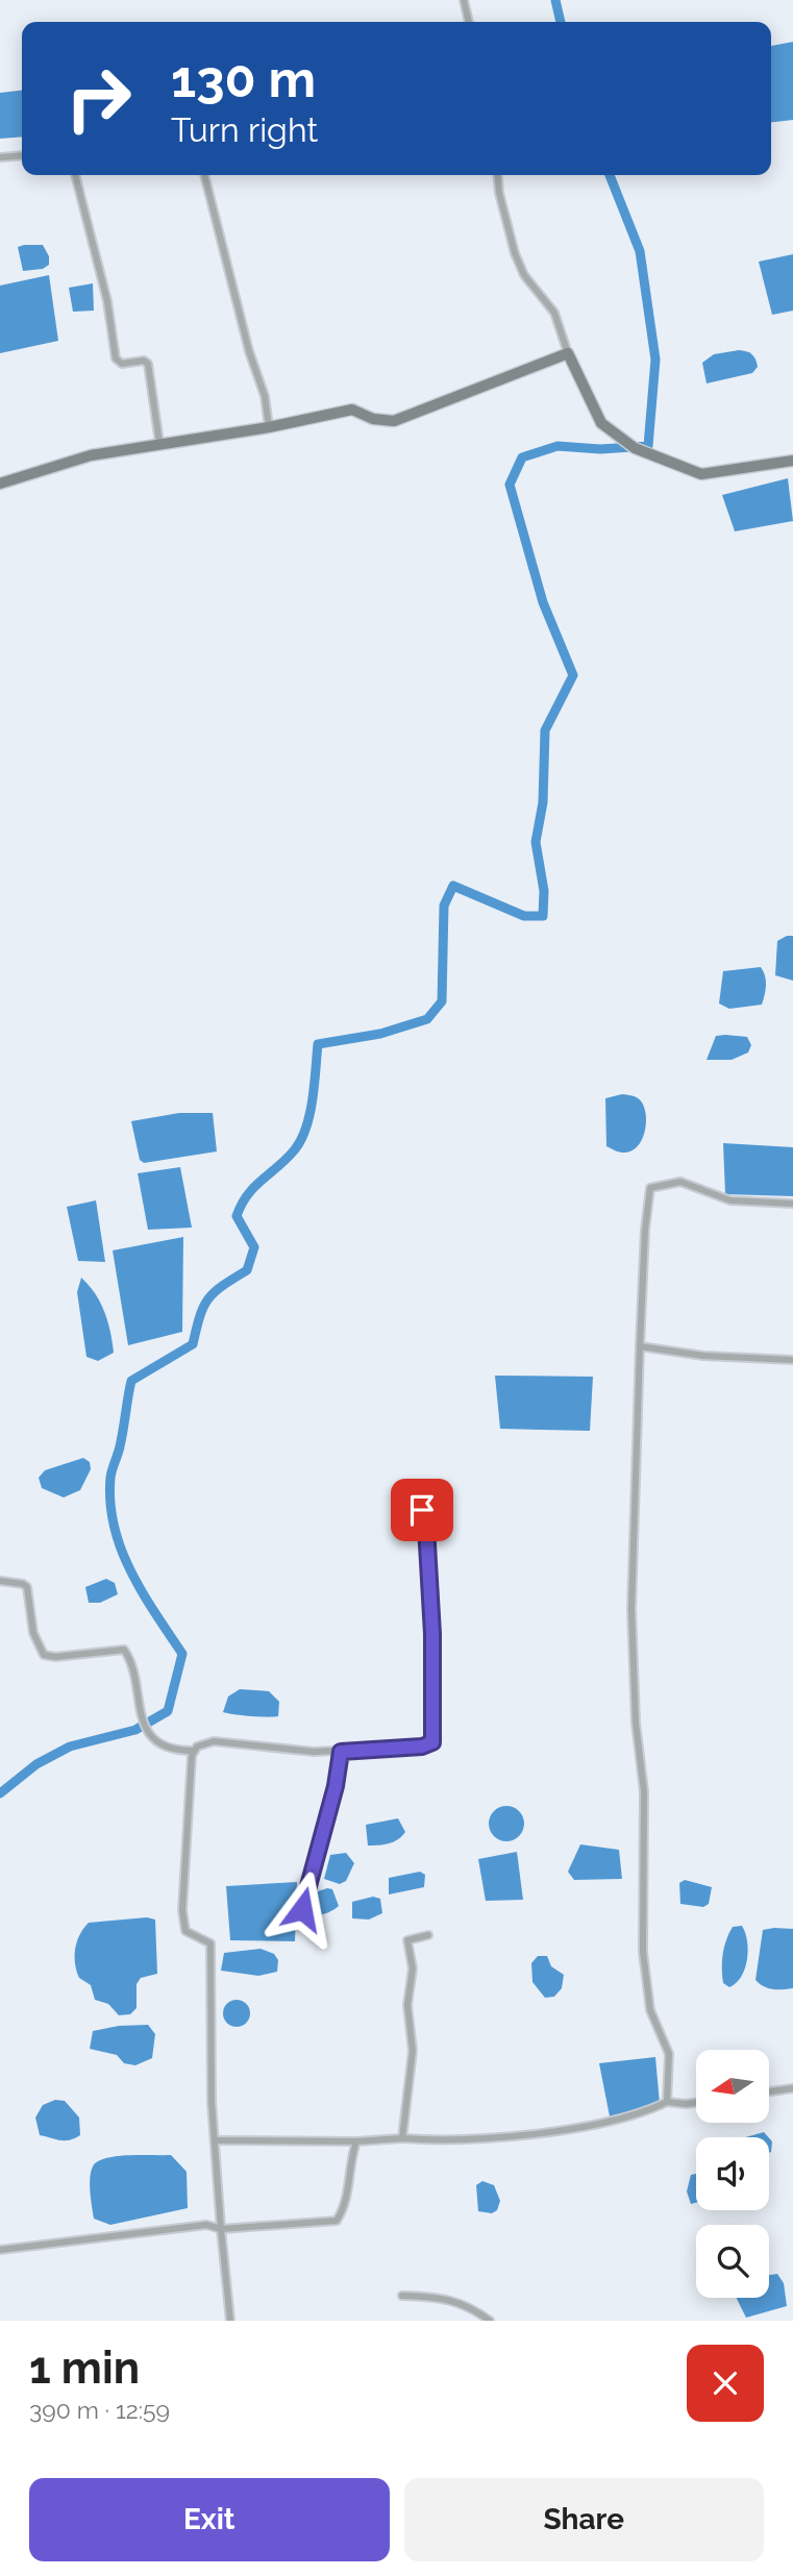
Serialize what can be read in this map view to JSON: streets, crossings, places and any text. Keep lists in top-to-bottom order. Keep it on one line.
{"north":"left","page":{"turn":["130 m","Turn right"],"heading":["1 min","390 m · 12:59"],"buttons":["Exit","Share"]}}
